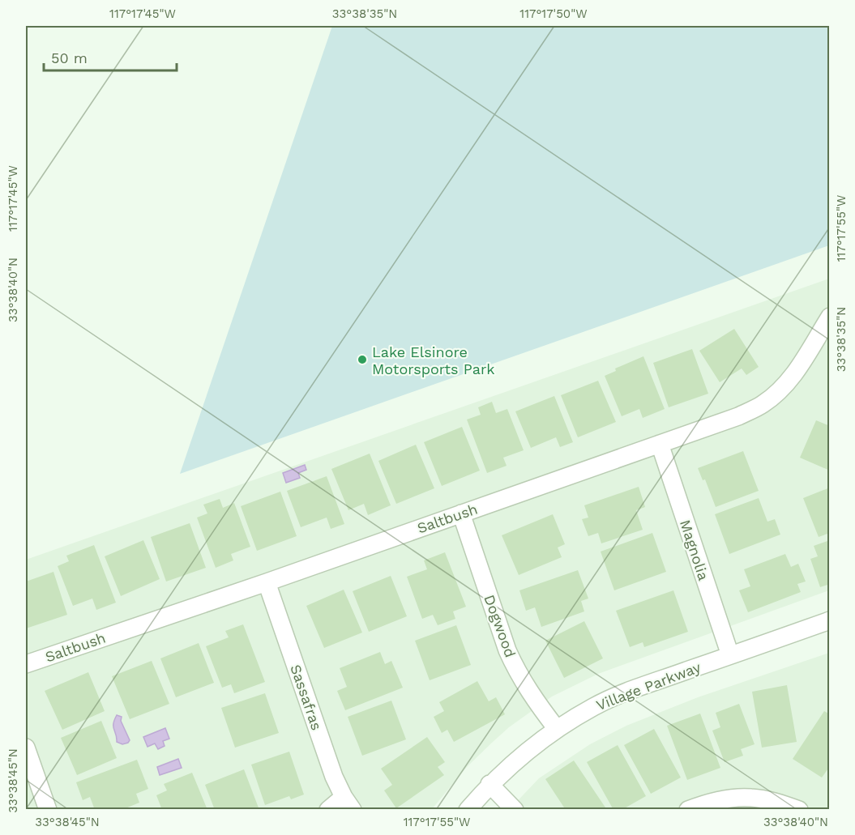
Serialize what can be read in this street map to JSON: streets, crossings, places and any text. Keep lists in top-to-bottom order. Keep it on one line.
{"streets":{"street":["Saltbush","Magnolia","Dogwood","Village Parkway","Sassafras"]},"crossings":[["Saltbush","Magnolia"],["Saltbush","Dogwood"],["Saltbush","Sassafras"],["Magnolia","Village Parkway"],["Dogwood","Village Parkway"]],"places":["Lake Elsinore Motorsports Park"],"scale_bar":"50 m","coordinates":["117°17'45\"W","33°38'35\"N","117°17'50\"W","117°17'55\"W","33°38'40\"N","33°38'45\"N"]}
